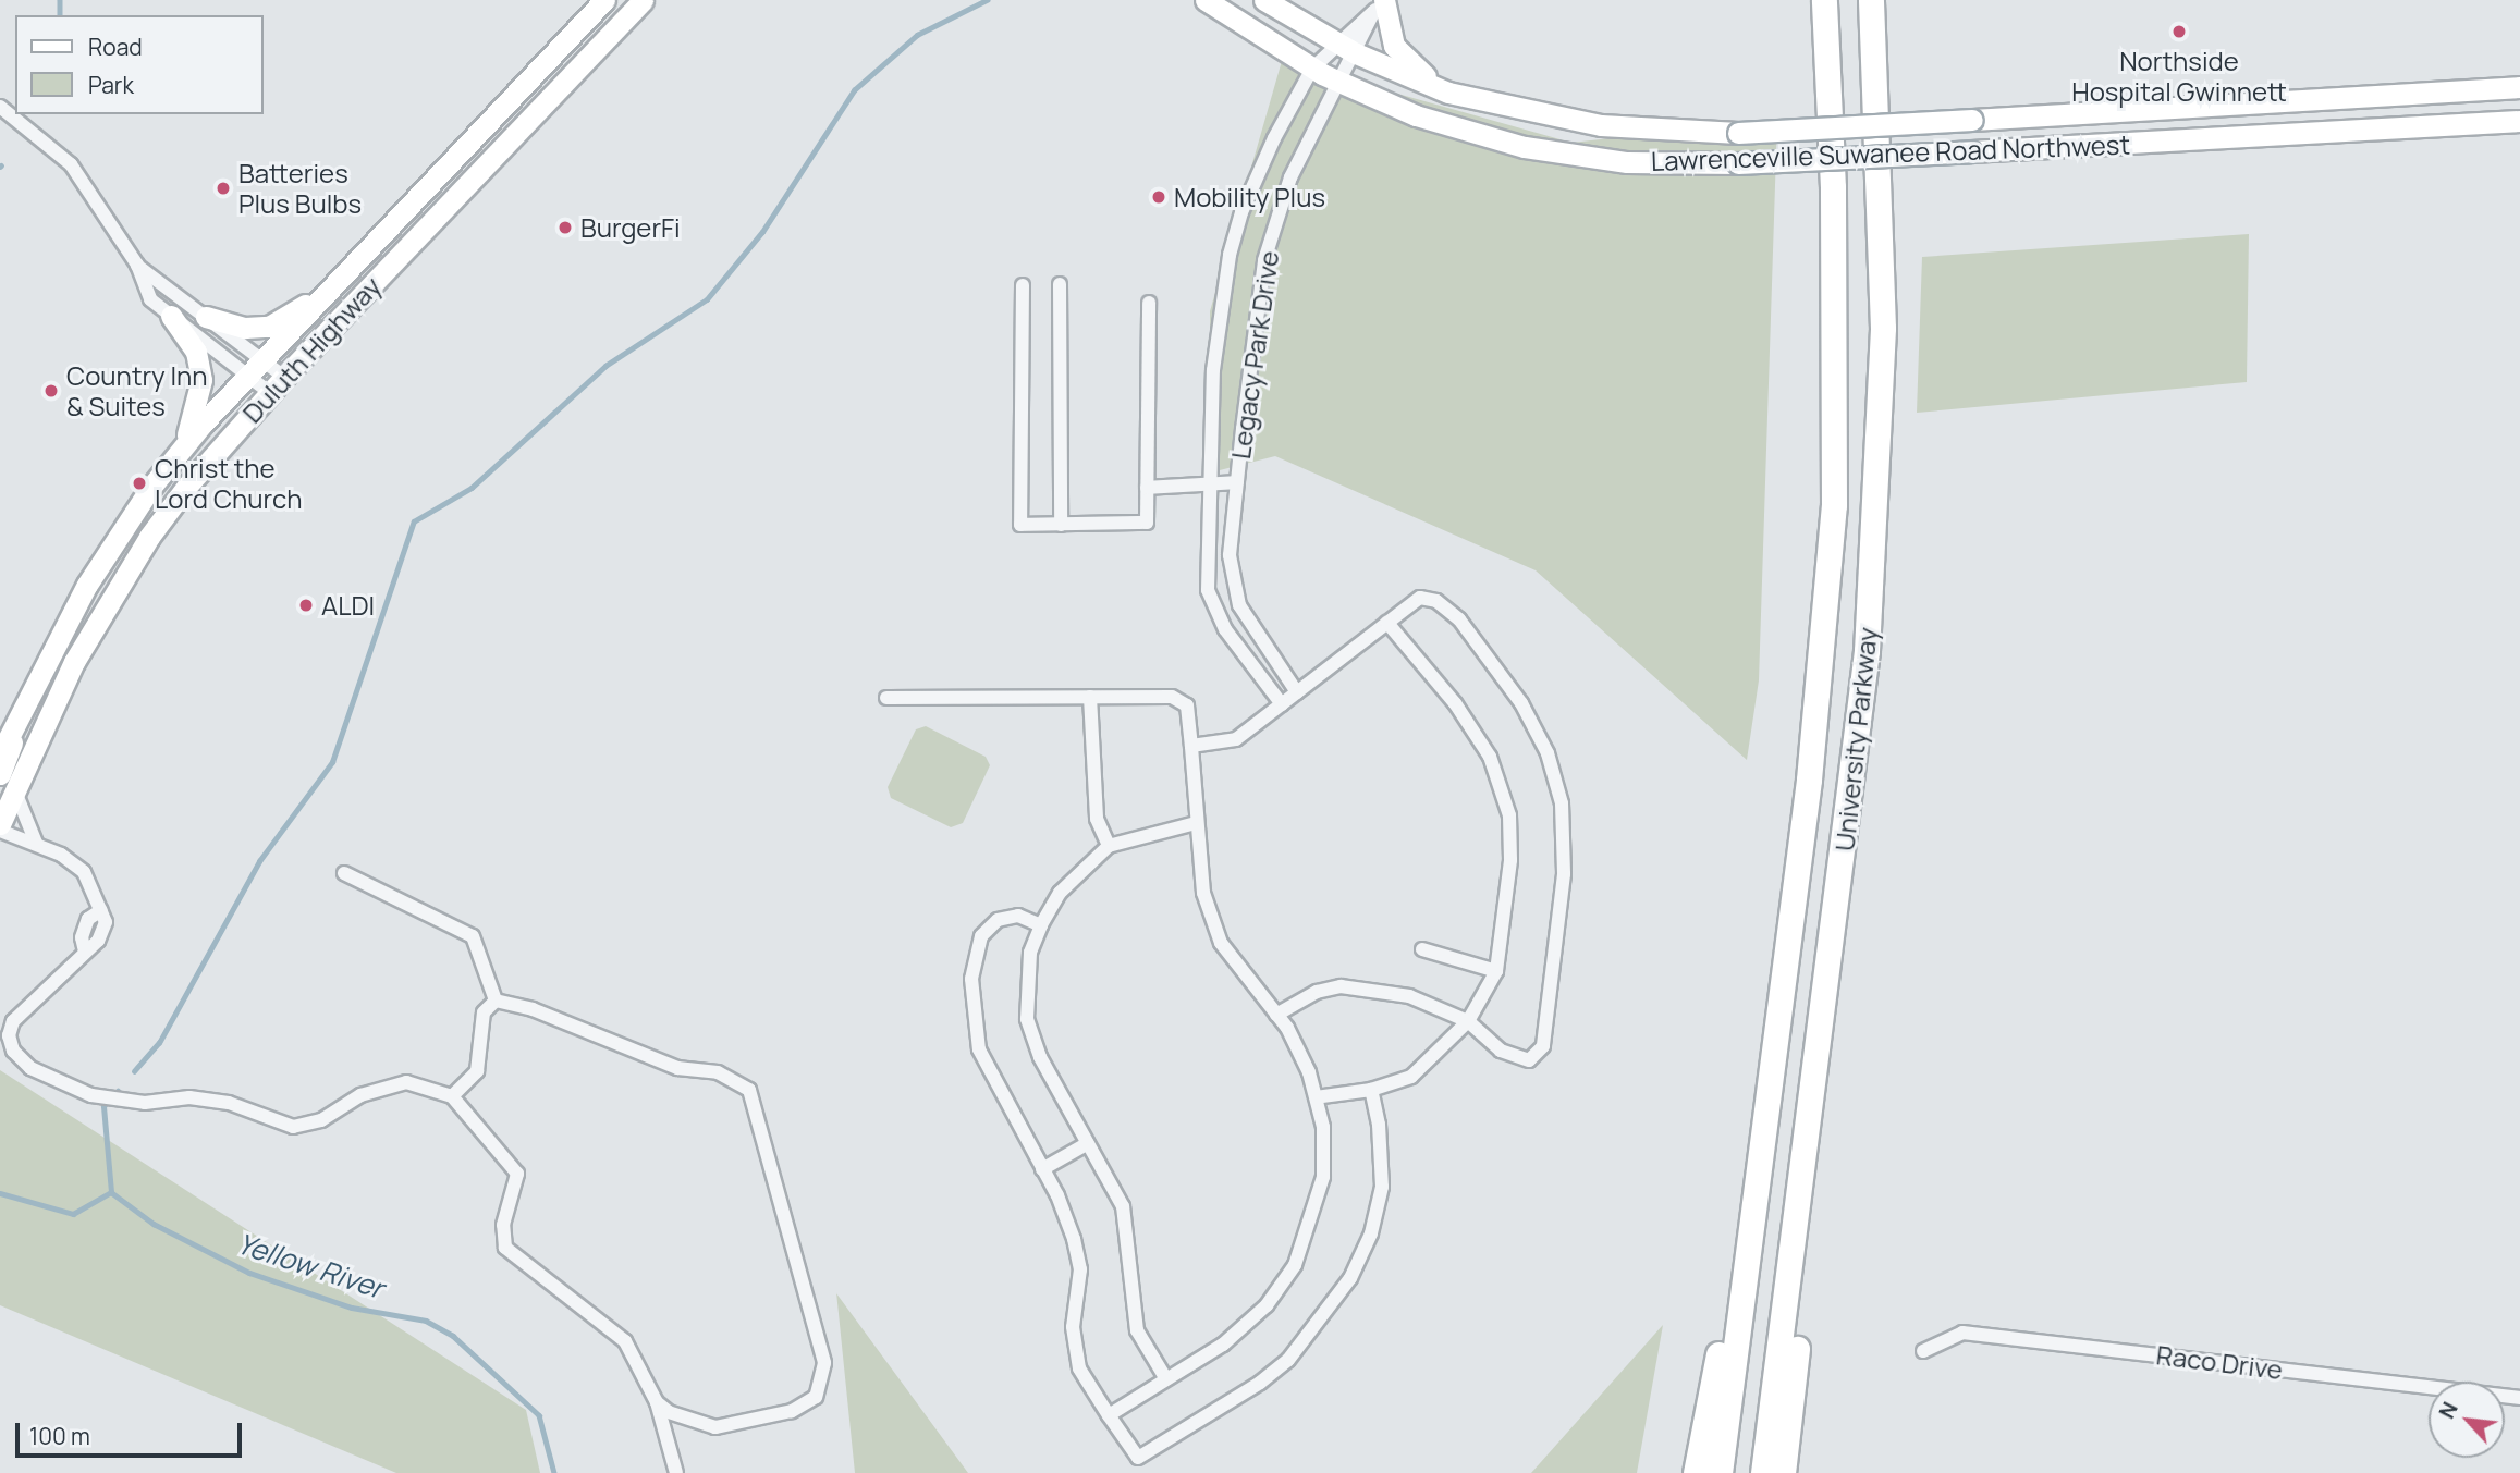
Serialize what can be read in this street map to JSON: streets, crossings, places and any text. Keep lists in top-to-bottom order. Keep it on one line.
{"streets":{"highway":["University Parkway"],"main road":["Lawrenceville Suwanee Road Northwest","Duluth Highway"],"street":["Legacy Park Drive","Raco Drive"]},"crossings":[["Lawrenceville Suwanee Road Northwest","Legacy Park Drive"]],"water":["Yellow River"],"places":["Northside Hospital Gwinnett","Batteries Plus Bulbs","Mobility Plus","BurgerFi","Country Inn & Suites","Christ the Lord Church","ALDI"],"legend":["Road","Park"],"scale_bar":"100 m","north":"top left"}
